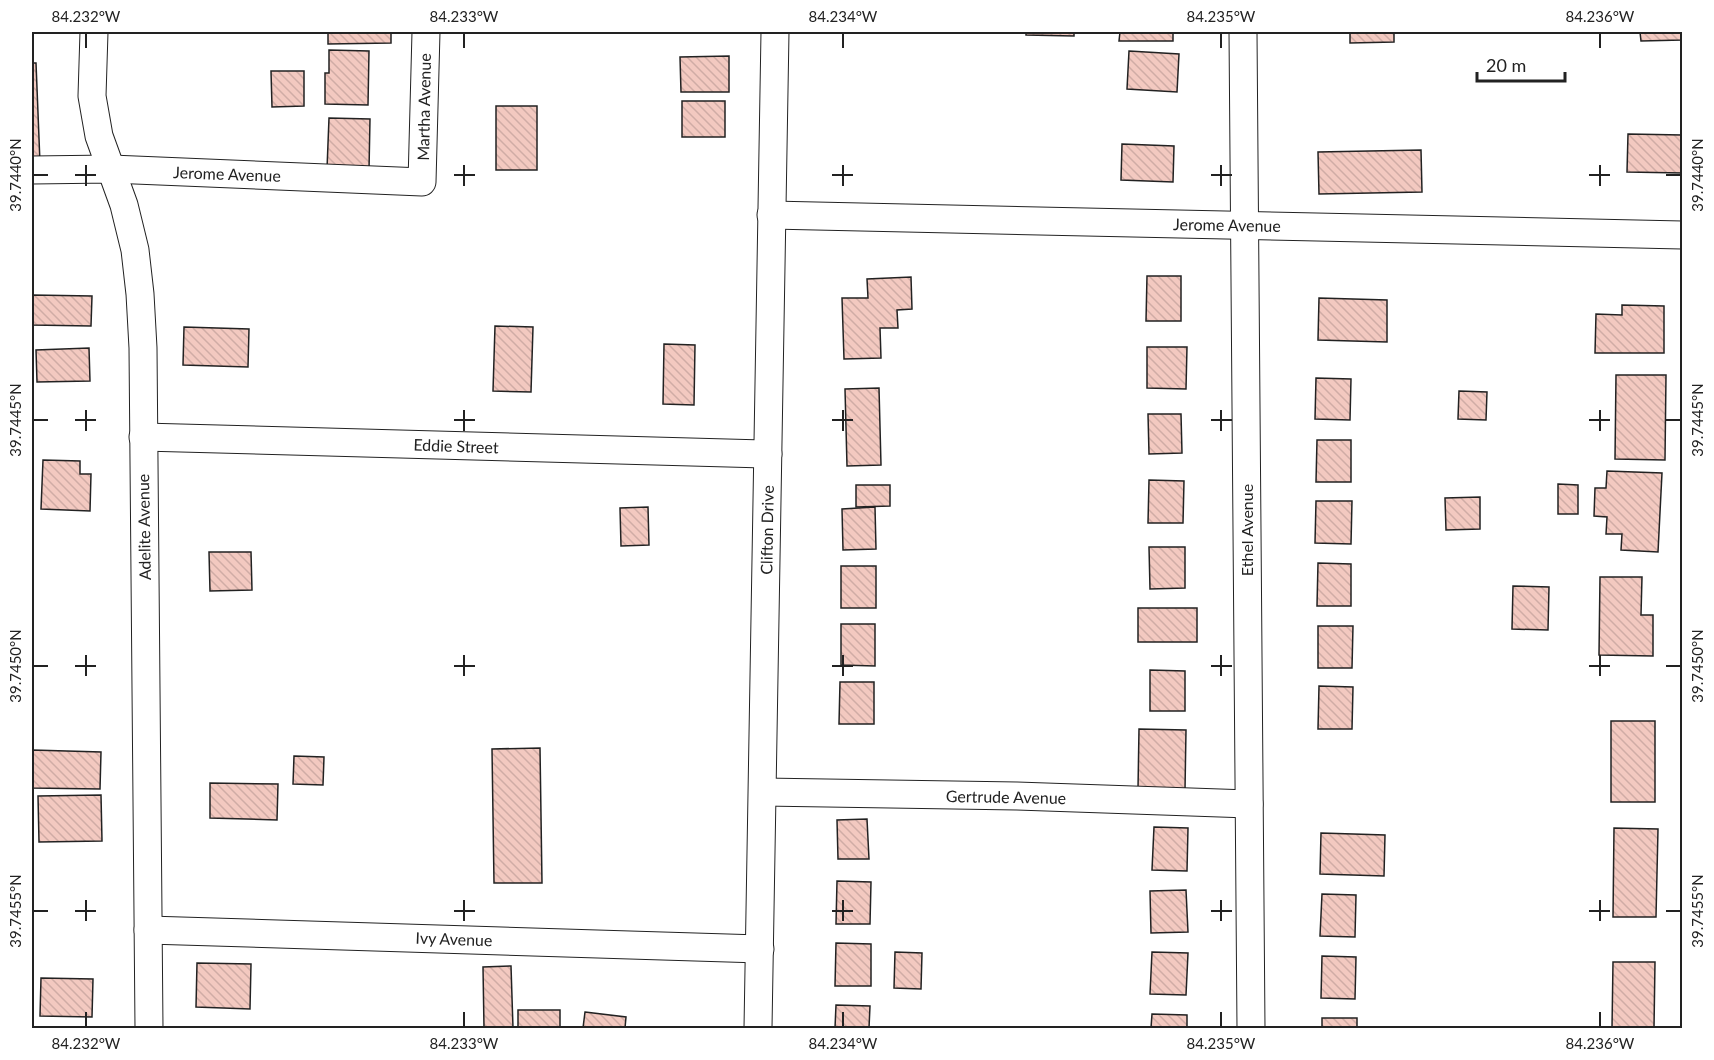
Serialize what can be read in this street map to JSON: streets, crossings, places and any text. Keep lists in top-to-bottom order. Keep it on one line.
{"streets":{"street":["Martha Avenue","Jerome Avenue","Eddie Street","Adelite Avenue","Clifton Drive","Ethel Avenue","Gertrude Avenue","Ivy Avenue"]},"crossings":[["Martha Avenue","Jerome Avenue"],["Jerome Avenue","Adelite Avenue"],["Jerome Avenue","Clifton Drive"],["Jerome Avenue","Ethel Avenue"],["Eddie Street","Adelite Avenue"],["Eddie Street","Clifton Drive"],["Adelite Avenue","Ivy Avenue"],["Clifton Drive","Gertrude Avenue"],["Clifton Drive","Ivy Avenue"],["Ethel Avenue","Gertrude Avenue"]],"scale_bar":"20 m","coordinates":["84.232°W","84.233°W","84.234°W","84.235°W","84.236°W","39.7440°N","39.7445°N","39.7450°N","39.7455°N"]}
